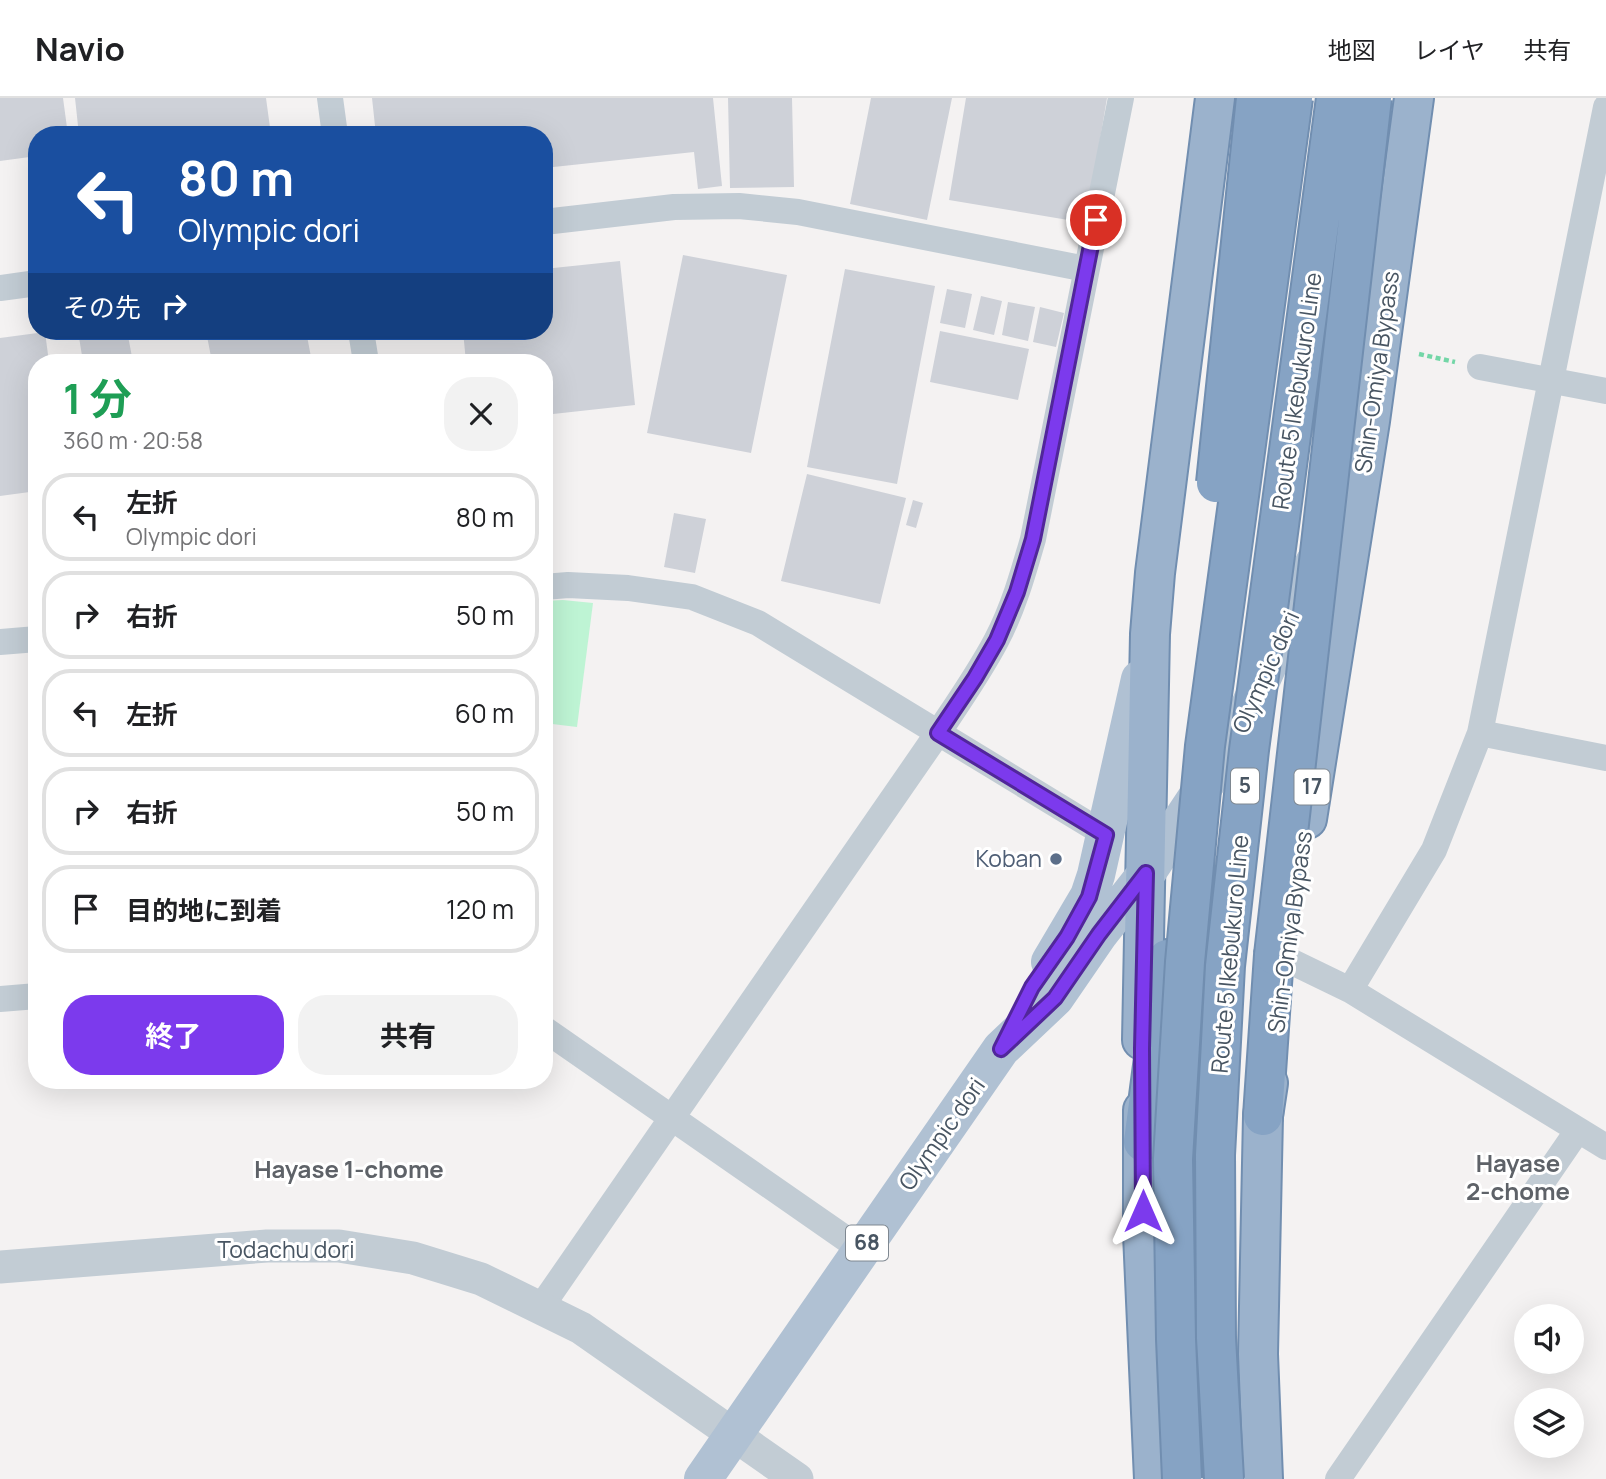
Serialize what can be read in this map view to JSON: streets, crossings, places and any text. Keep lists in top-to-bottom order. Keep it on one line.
{"streets":{"highway":["Shin-Omiya Bypass","Route 5 Ikebukuro Line","5","17"],"main road":["Olympic dori","68"],"street":["Todachu dori"]},"crossings":[["Shin-Omiya Bypass","Olympic dori"],["Olympic dori","68"],["Olympic dori","Todachu dori"]],"districts":["Hayase 2-chome","Hayase 1-chome"],"places":["Koban"],"page":{"header":"Navio","nav":["地図","レイヤ","共有"],"turn":["80 m","Olympic dori"],"then":"その先","heading":["1 分","360 m · 20:58"],"list":[{"name":"左折","note":"Olympic dori","value":"80 m"},{"name":"右折","value":"50 m"},{"name":"左折","value":"60 m"},{"name":"右折","value":"50 m"},{"name":"目的地に到着","value":"120 m"}],"buttons":["終了","共有"]}}
